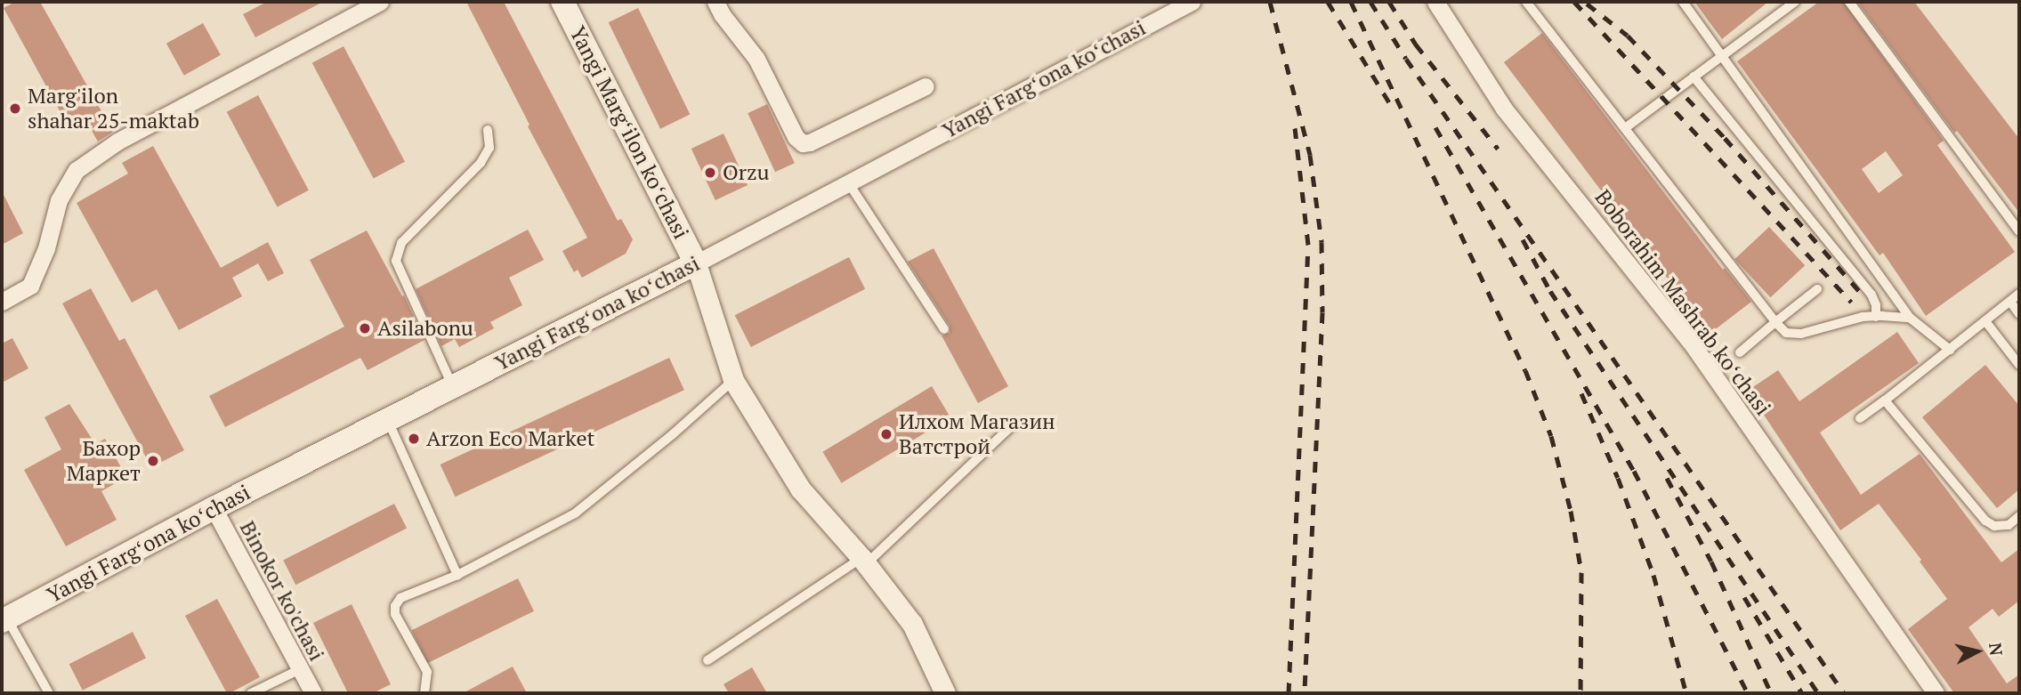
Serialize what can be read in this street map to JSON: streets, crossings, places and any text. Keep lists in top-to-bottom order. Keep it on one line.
{"streets":{"main road":["Yangi Fargʻona koʻchasi","Yangi Margʻilon koʻchasi"],"street":["Boborahim Mashrab koʻchasi","Binokor ko'chasi"]},"crossings":[["Yangi Fargʻona koʻchasi","Yangi Margʻilon koʻchasi"],["Yangi Fargʻona koʻchasi","Binokor ko'chasi"]],"places":["Marg'ilon shahar 25-maktab","Orzu","Asilabonu","Илхом Магазин Ватстрой","Arzon Eco Market","Бахор Маркет"],"north":"right"}
